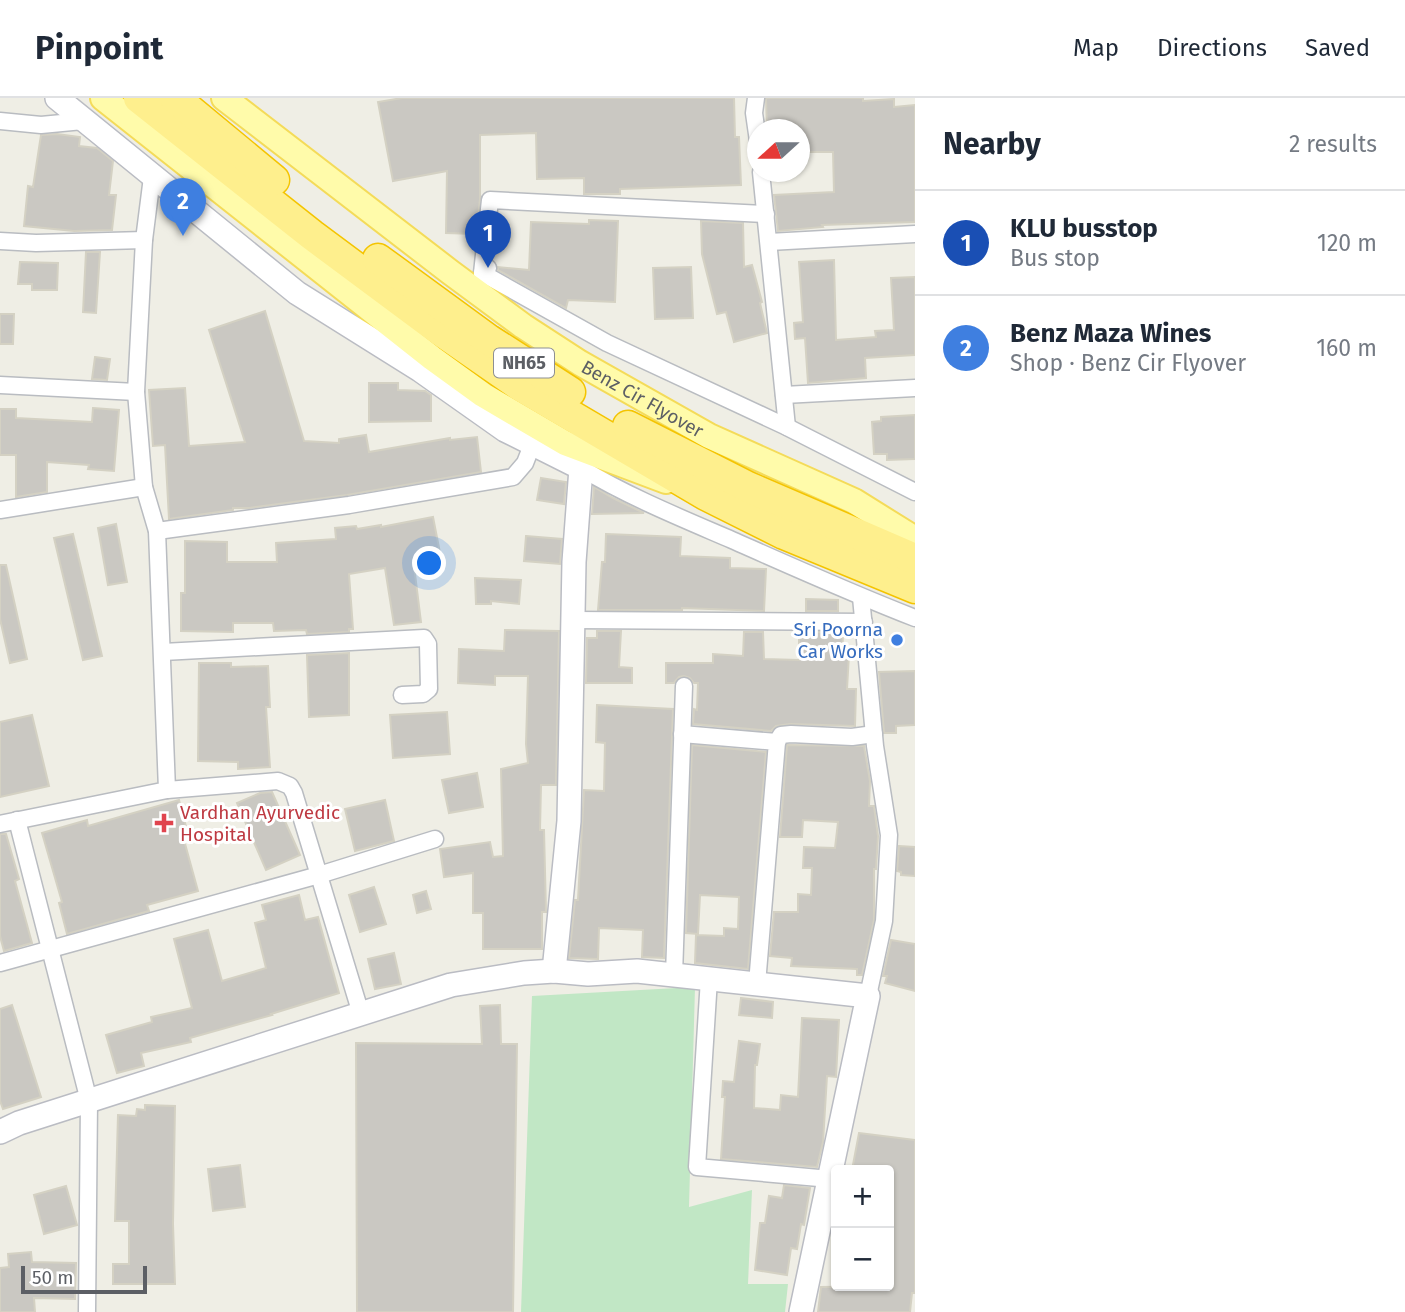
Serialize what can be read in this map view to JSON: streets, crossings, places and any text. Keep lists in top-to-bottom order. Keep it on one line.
{"streets":{"highway":["NH65"],"main road":["Benz Cir Flyover"]},"places":{"other":["Sri Poorna Car Works"],"health":["Vardhan Ayurvedic Hospital"]},"scale_bar":"50 m","north":"left","page":{"header":"Pinpoint","nav":["Map","Directions","Saved"],"heading":["Nearby","2 results"],"pins":["2","1"],"list":[{"mark":"1","name":"KLU busstop","note":"Bus stop","value":"120 m"},{"mark":"2","name":"Benz Maza Wines","note":"Shop · Benz Cir Flyover","value":"160 m"}],"map_buttons":["+","−"],"scale":"50 m"}}
